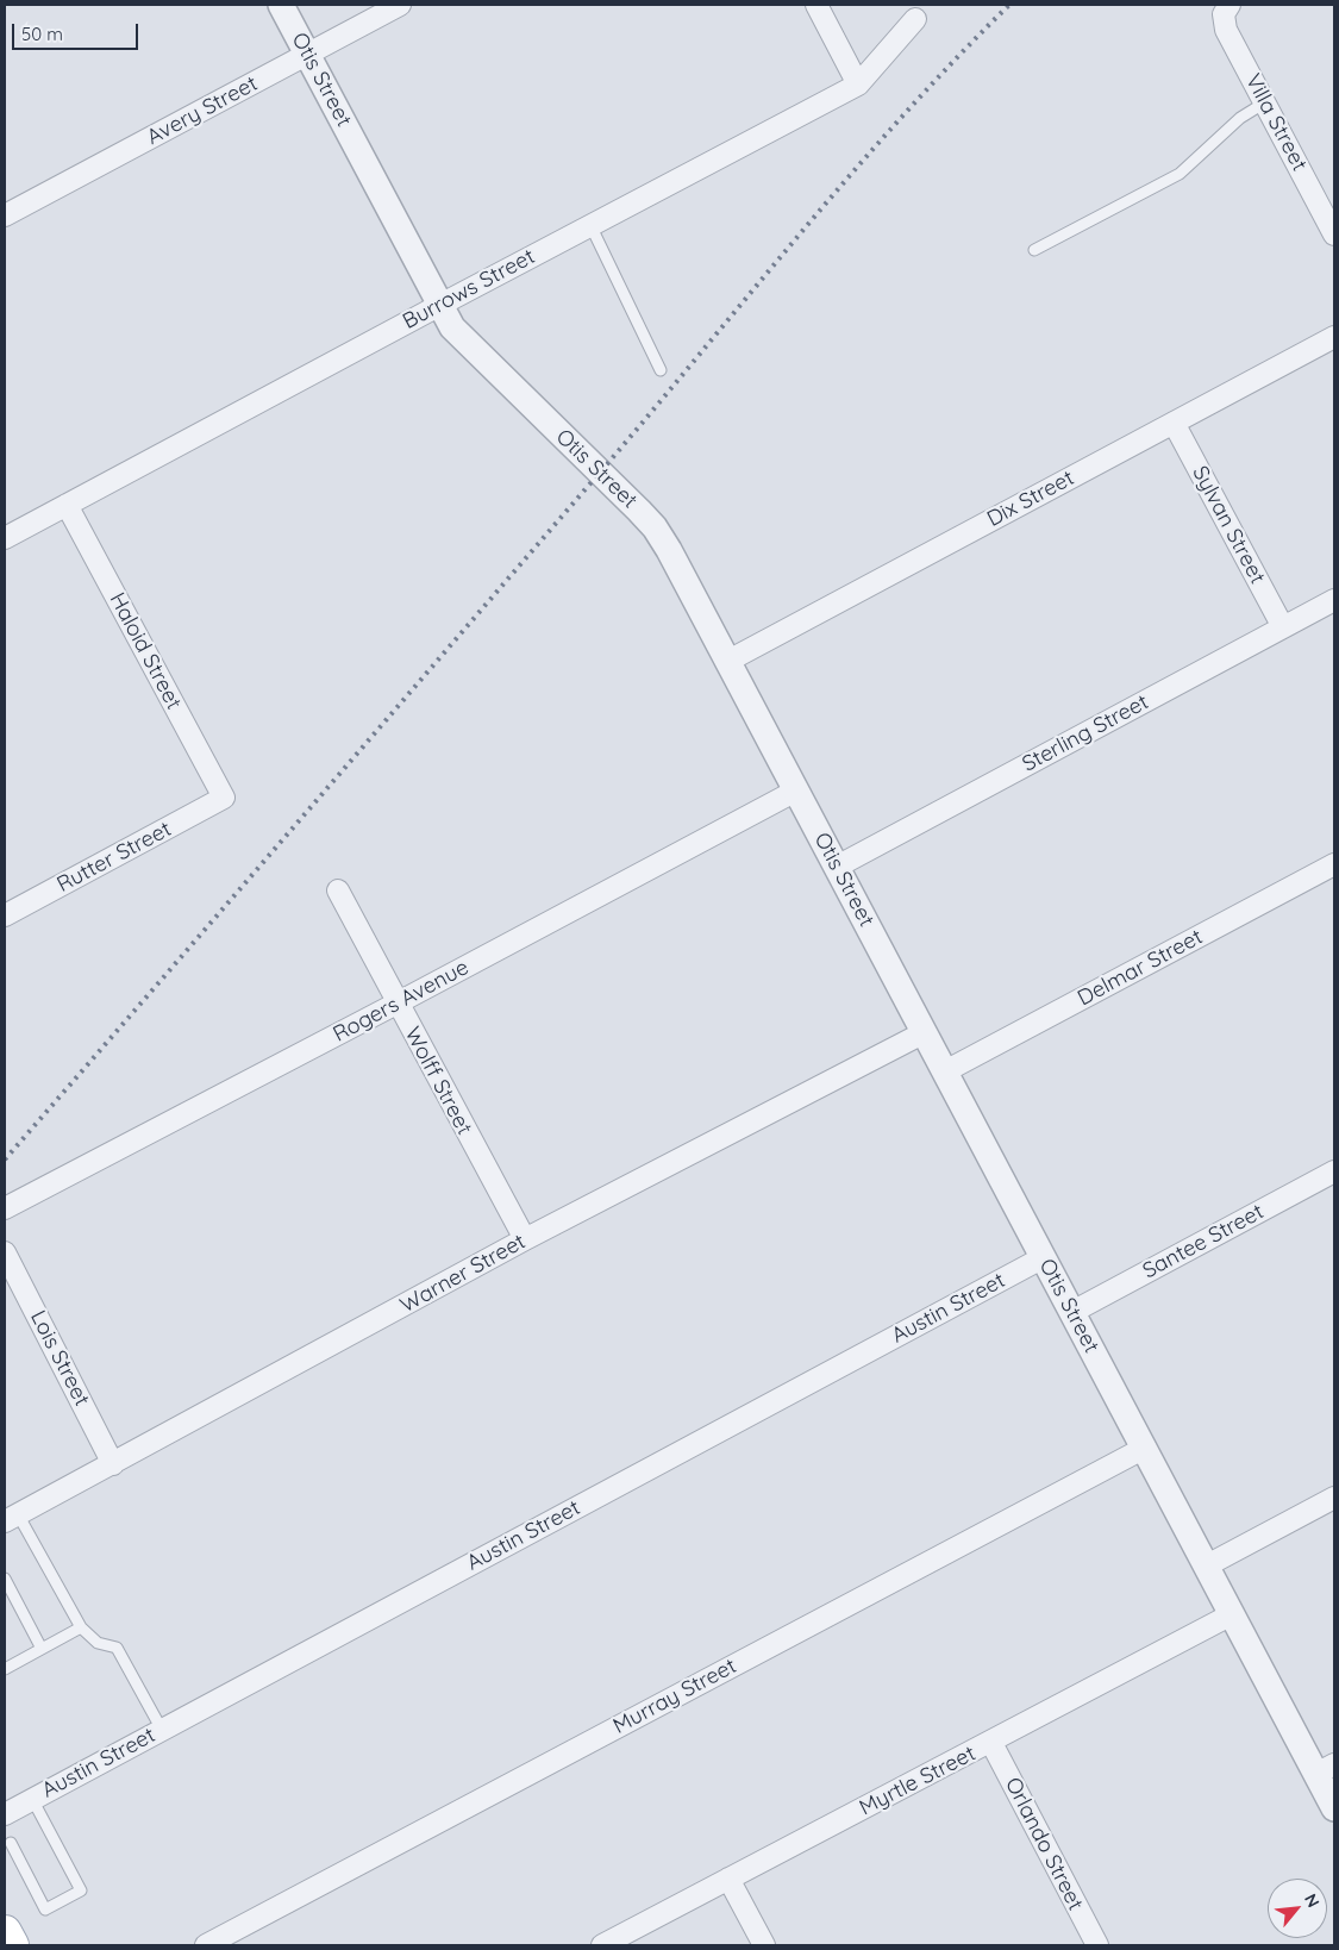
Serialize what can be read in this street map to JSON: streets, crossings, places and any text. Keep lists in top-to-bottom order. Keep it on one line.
{"streets":{"street":["Otis Street","Avery Street","Villa Street","Burrows Street","Dix Street","Sylvan Street","Haloid Street","Sterling Street","Rutter Street","Delmar Street","Rogers Avenue","Wolff Street","Santee Street","Warner Street","Austin Street","Lois Street","Murray Street","Myrtle Street","Orlando Street"]},"crossings":[["Otis Street","Avery Street"],["Otis Street","Burrows Street"],["Otis Street","Dix Street"],["Otis Street","Sterling Street"],["Otis Street","Delmar Street"],["Otis Street","Rogers Avenue"],["Otis Street","Santee Street"],["Otis Street","Warner Street"],["Otis Street","Austin Street"],["Otis Street","Murray Street"],["Otis Street","Myrtle Street"],["Burrows Street","Haloid Street"],["Dix Street","Sylvan Street"],["Sylvan Street","Sterling Street"],["Haloid Street","Rutter Street"],["Rogers Avenue","Wolff Street"],["Wolff Street","Warner Street"],["Warner Street","Lois Street"],["Myrtle Street","Orlando Street"]],"scale_bar":"50 m","north":"top right"}
